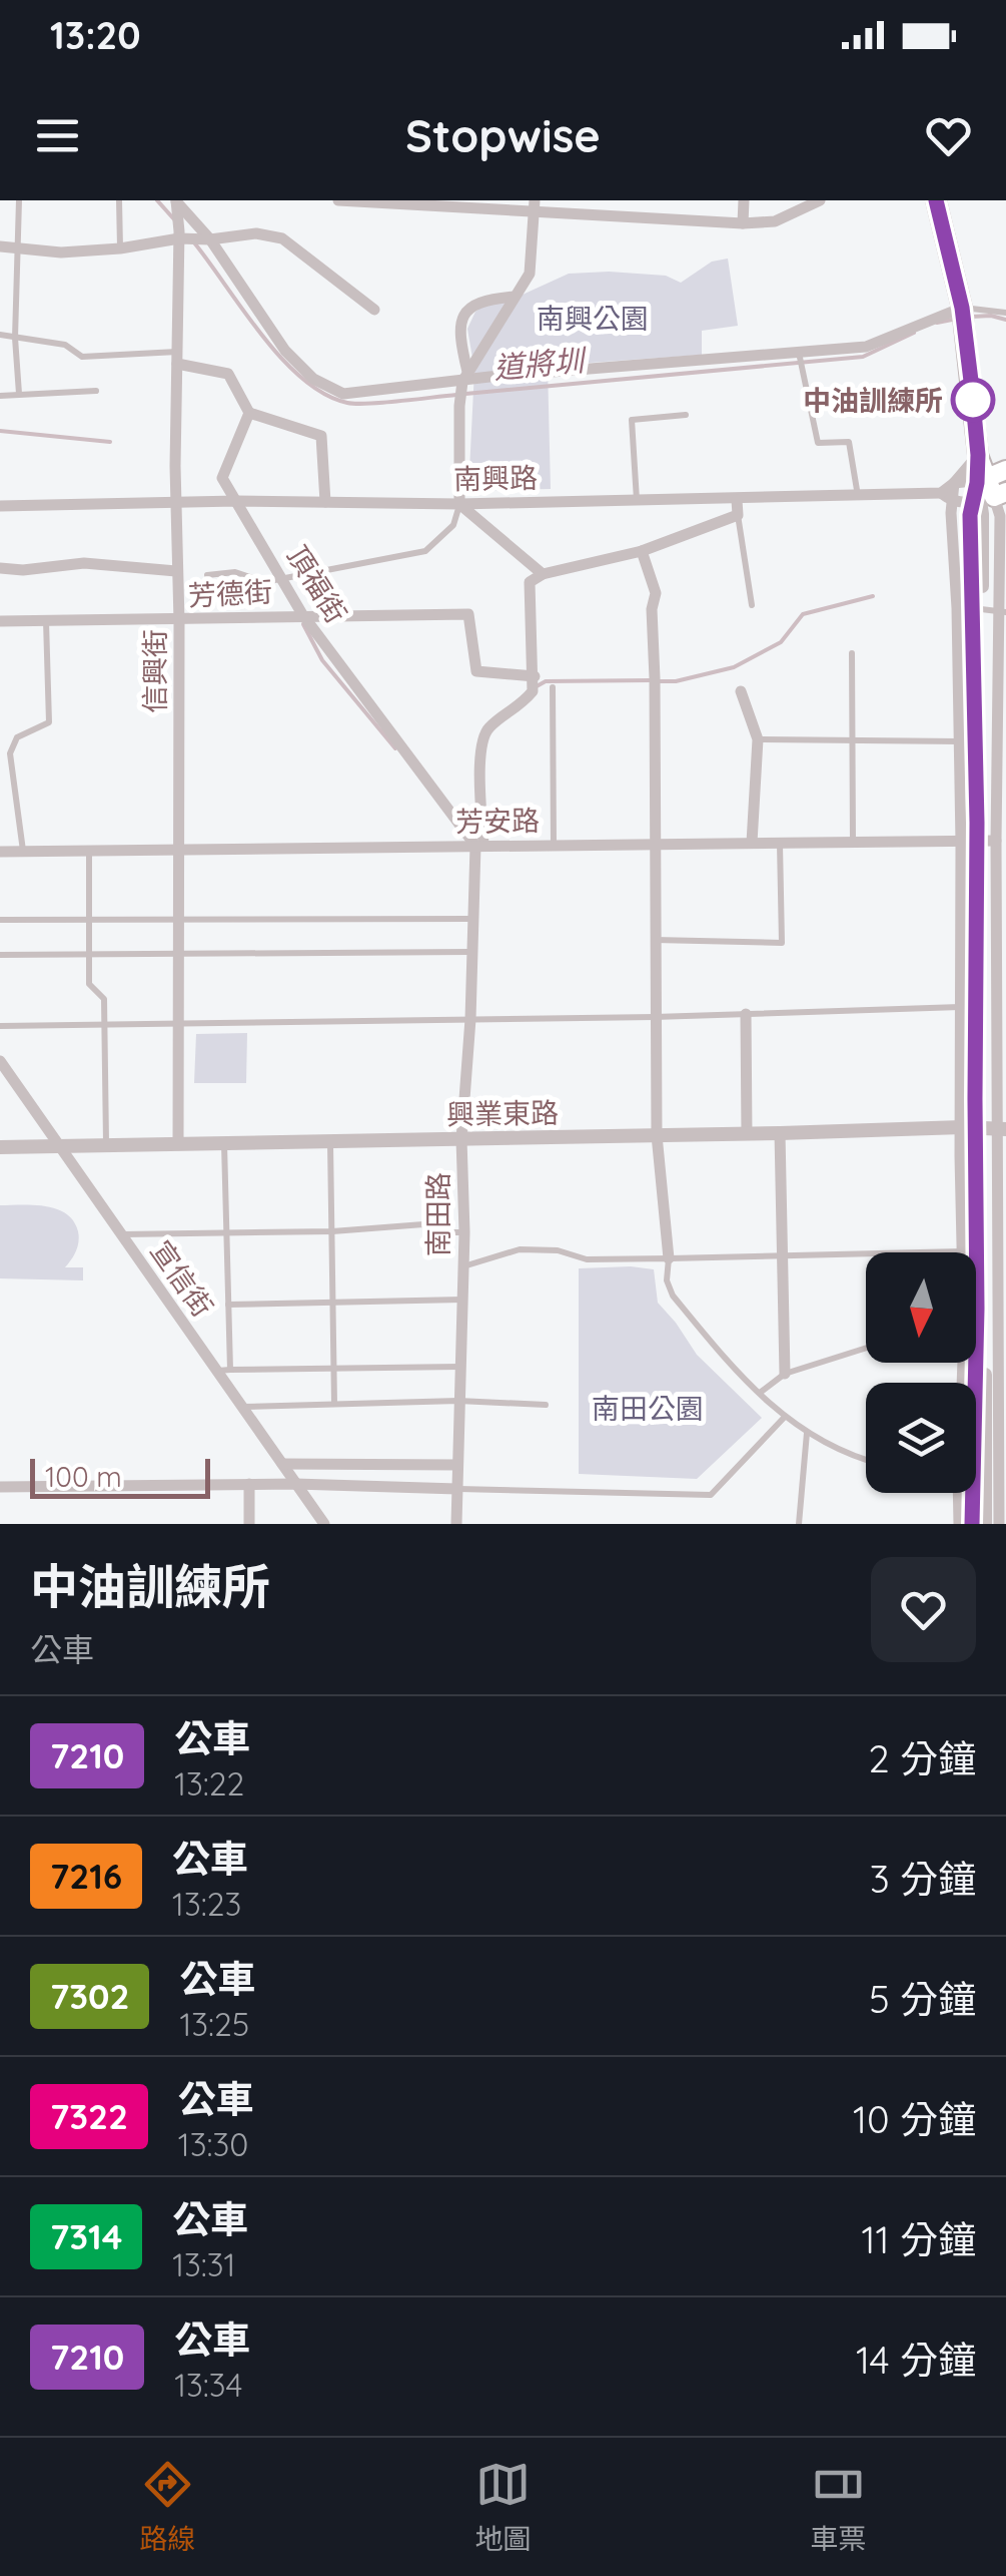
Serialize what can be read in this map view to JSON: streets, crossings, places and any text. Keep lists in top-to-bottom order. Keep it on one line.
{"streets":{"street":["南興路","頂福街","芳德街","信興街","芳安路","興業東路","南田路","宣信街"]},"crossings":[["南興路","頂福街"],["南興路","信興街"],["頂福街","芳德街"],["頂福街","芳安路"],["頂福街","南田路"],["芳德街","信興街"],["芳德街","南田路"],["信興街","芳安路"],["信興街","興業東路"],["芳安路","南田路"],["興業東路","南田路"],["興業東路","宣信街"]],"water":["道將圳"],"parks":["南興公園","南田公園"],"places":["中油訓練所"],"lines":["bus line 7210"],"scale_bar":"100 m","north":"bottom","page":{"status":"13:20","header":"Stopwise","scale":"100 m","heading":["中油訓練所","公車"],"list":[{"mark":"7210","name":"公車","note":"13:22","value":"2 分鐘"},{"mark":"7216","name":"公車","note":"13:23","value":"3 分鐘"},{"mark":"7302","name":"公車","note":"13:25","value":"5 分鐘"},{"mark":"7322","name":"公車","note":"13:30","value":"10 分鐘"},{"mark":"7314","name":"公車","note":"13:31","value":"11 分鐘"},{"mark":"7210","name":"公車","note":"13:34","value":"14 分鐘"}],"tabs":["路線","地圖","車票"]}}
